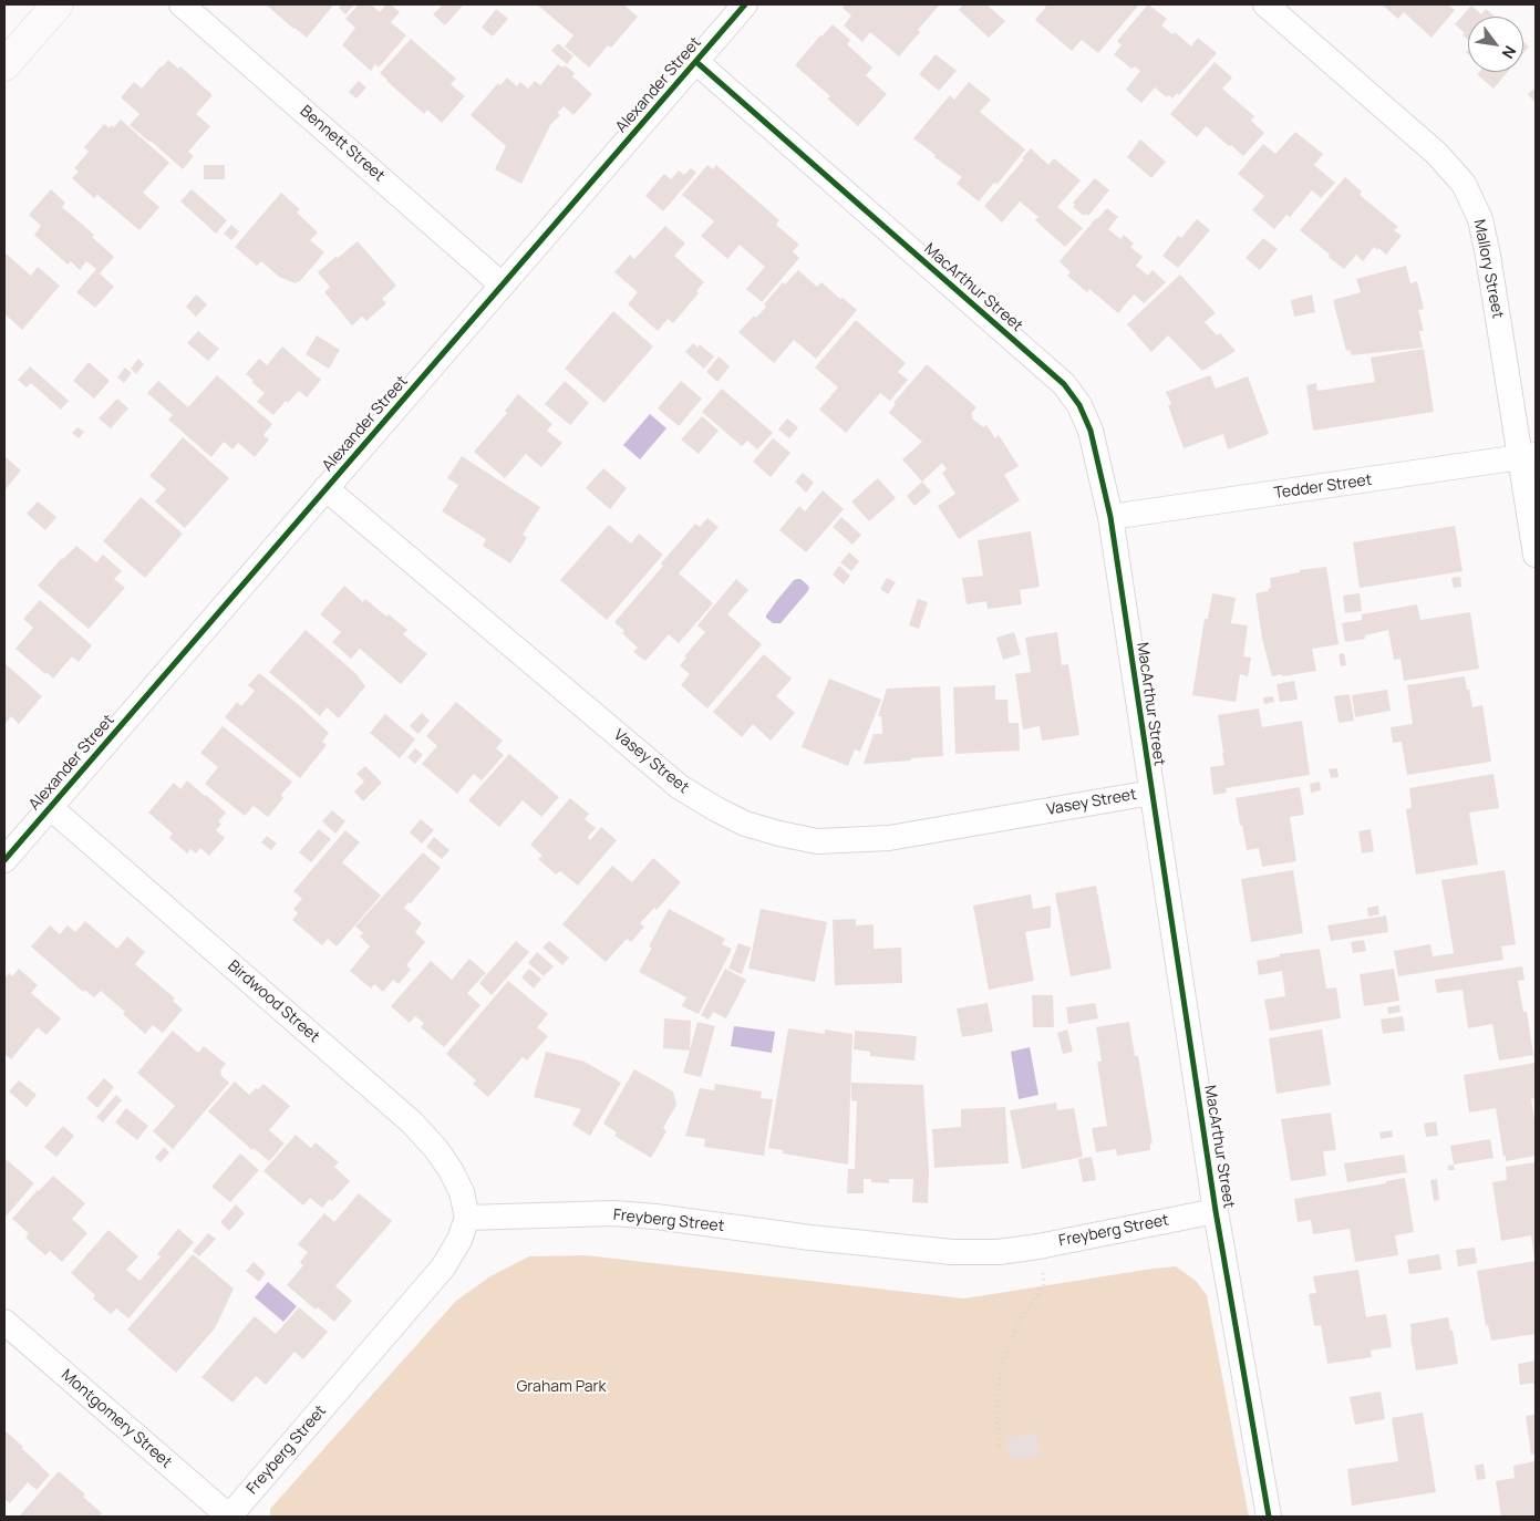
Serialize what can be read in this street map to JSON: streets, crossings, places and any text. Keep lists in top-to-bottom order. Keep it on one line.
{"streets":{"street":["Alexander Street","Bennett Street","Mallory Street","MacArthur Street","Tedder Street","Vasey Street","Birdwood Street","Freyberg Street","Montgomery Street"]},"crossings":[["Alexander Street","Bennett Street"],["Alexander Street","MacArthur Street"],["Alexander Street","Vasey Street"],["Alexander Street","Birdwood Street"],["Mallory Street","Tedder Street"],["MacArthur Street","Tedder Street"],["MacArthur Street","Vasey Street"],["MacArthur Street","Freyberg Street"],["Birdwood Street","Freyberg Street"],["Freyberg Street","Montgomery Street"]],"parks":["Graham Park"],"north":"bottom right"}
